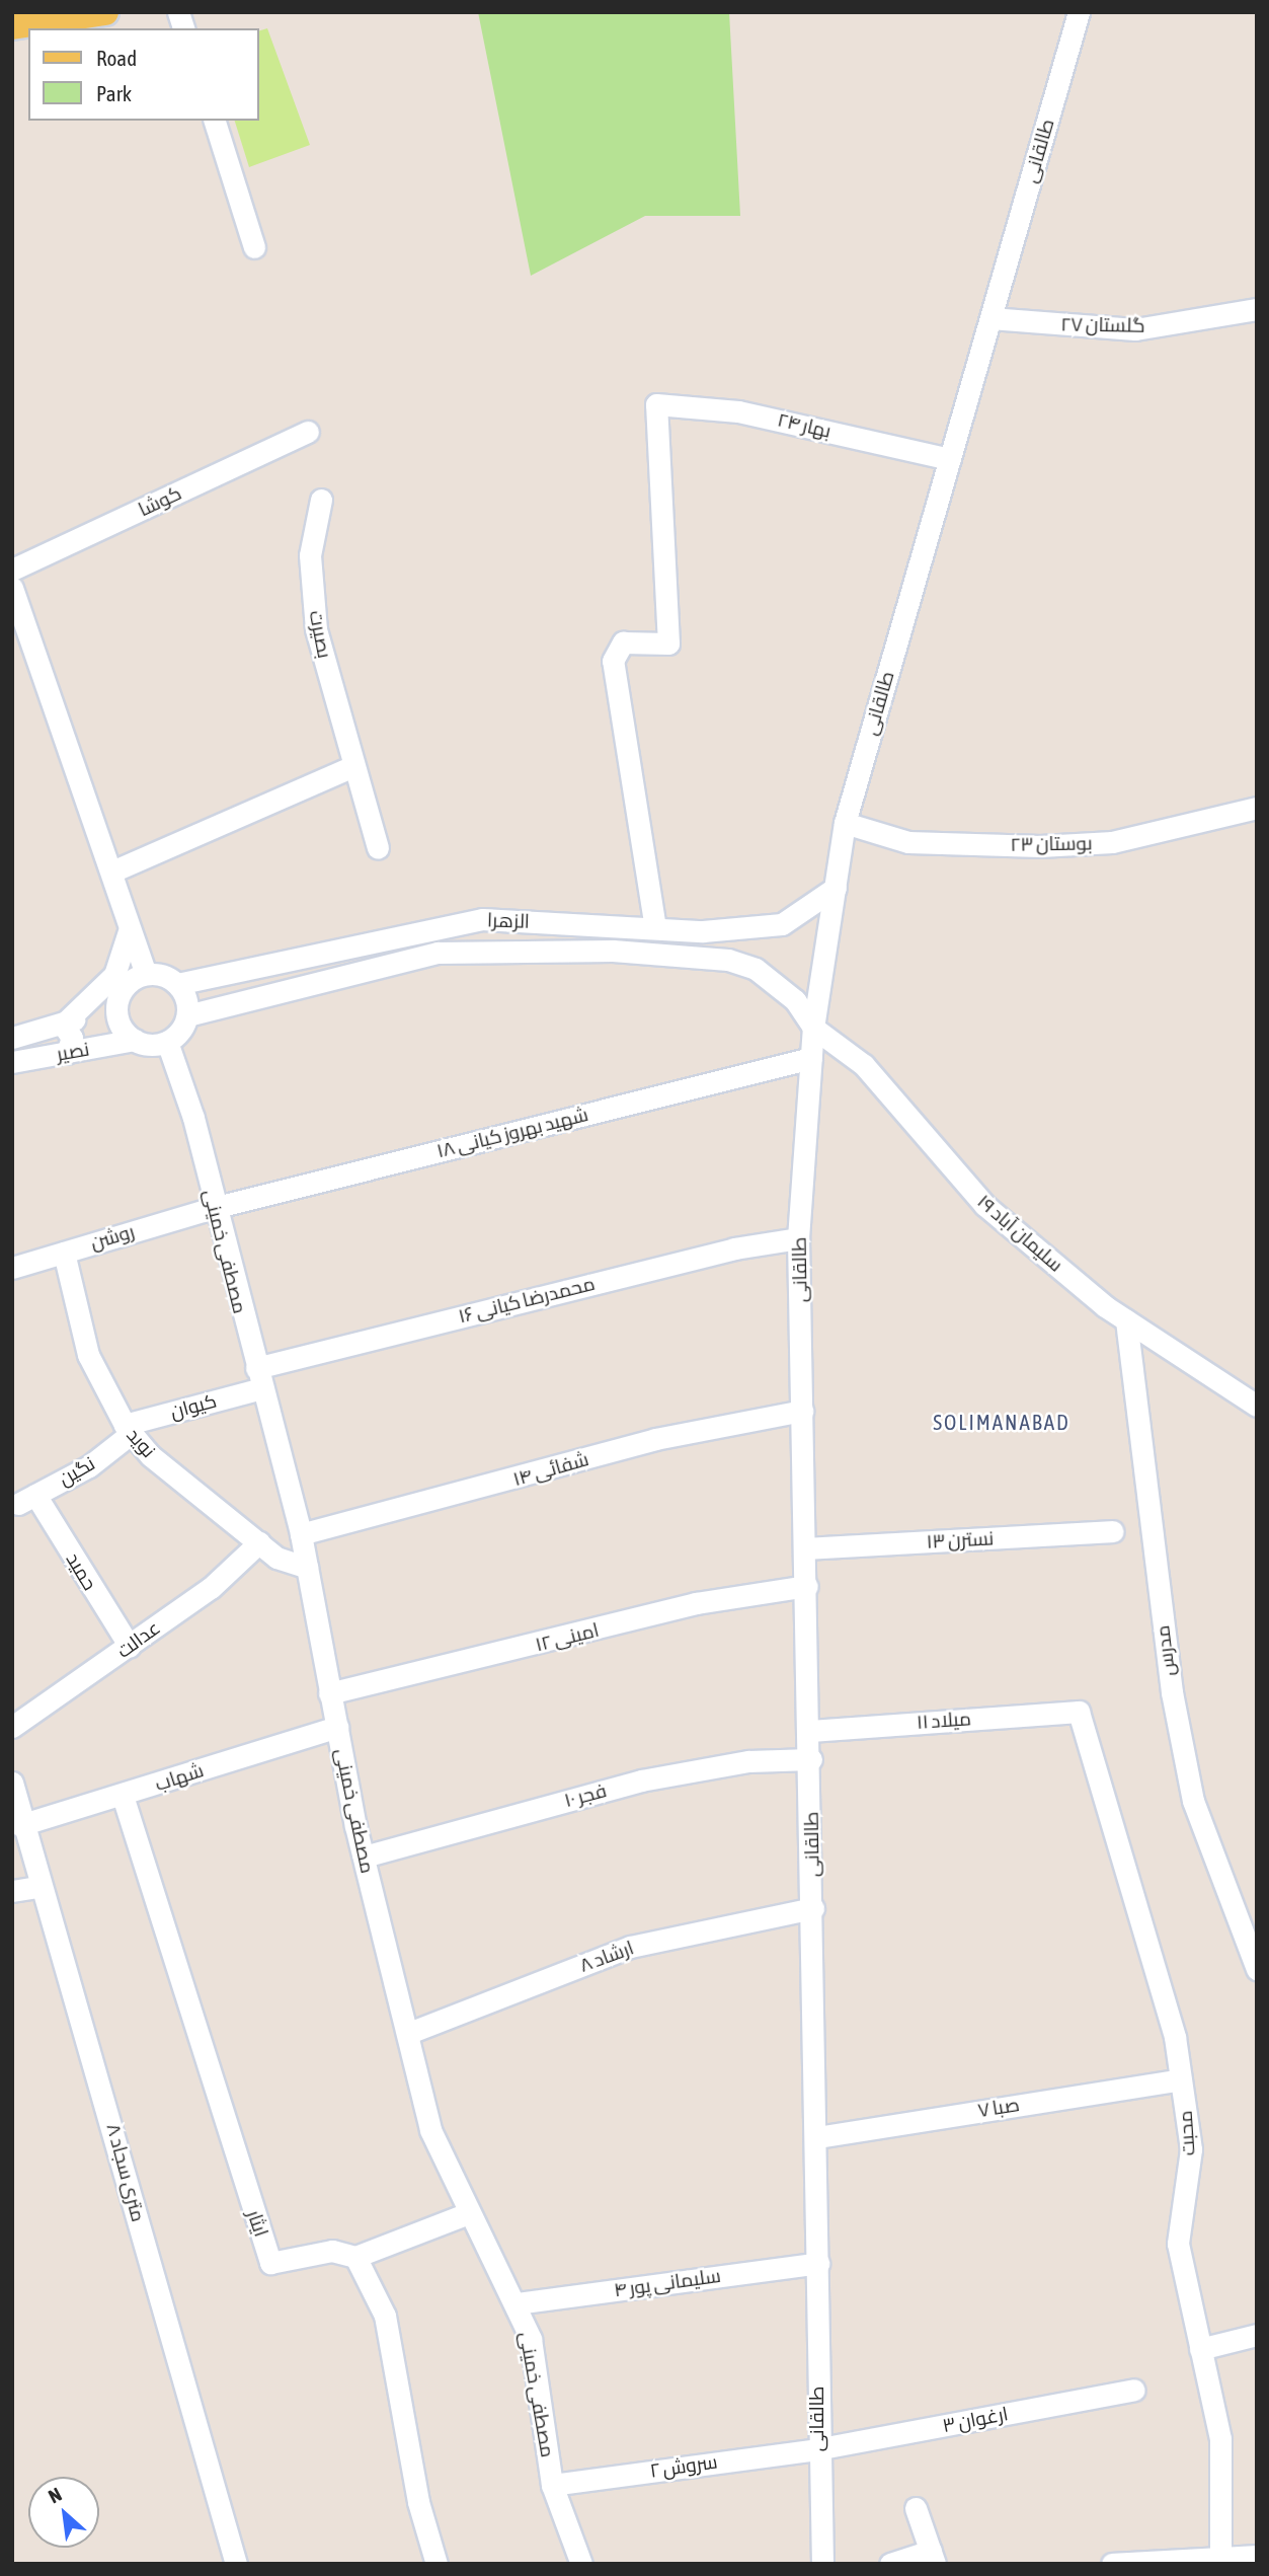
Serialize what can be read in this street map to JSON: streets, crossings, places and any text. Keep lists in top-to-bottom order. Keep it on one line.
{"streets":{"street":["طالقانی","گلستان ۲۷","بهار ۲۴","کوشا","بصیرت","بوستان ۲۳","الزهرا","نصیر","شهید بهروز کیانی ۱۸","سلیمان آباد ۱۹","روشن","مصطفی خمینی","محمدرضا کیانی ۱۶","کیوان","نوید","شفائی ۱۴","نگین","نسترن ۱۳","حمید","امینی ۱۲","عدالت","مدرس","میلاد ۱۱","شهاب","فجر ۱۰","ارشاد ۸","صبا ۷","محبت","۸ متری سجاد","ایثار","سلیمانی پور ۴","ارغوان ۳","سروش ۲"]},"crossings":[["طالقانی","گلستان ۲۷"],["طالقانی","بهار ۲۴"],["طالقانی","بوستان ۲۳"],["طالقانی","الزهرا"],["طالقانی","شهید بهروز کیانی ۱۸"],["طالقانی","سلیمان آباد ۱۹"],["طالقانی","محمدرضا کیانی ۱۶"],["طالقانی","شفائی ۱۴"],["طالقانی","نسترن ۱۳"],["طالقانی","امینی ۱۲"],["طالقانی","میلاد ۱۱"],["طالقانی","فجر ۱۰"],["طالقانی","ارشاد ۸"],["طالقانی","صبا ۷"],["طالقانی","سلیمانی پور ۴"],["طالقانی","ارغوان ۳"],["طالقانی","سروش ۲"],["بهار ۲۴","الزهرا"],["الزهرا","نصیر"],["الزهرا","سلیمان آباد ۱۹"],["الزهرا","مصطفی خمینی"],["نصیر","مصطفی خمینی"],["شهید بهروز کیانی ۱۸","روشن"],["شهید بهروز کیانی ۱۸","مصطفی خمینی"],["سلیمان آباد ۱۹","مدرس"],["روشن","مصطفی خمینی"],["روشن","نوید"],["مصطفی خمینی","محمدرضا کیانی ۱۶"],["مصطفی خمینی","کیوان"],["مصطفی خمینی","نوید"],["مصطفی خمینی","شفائی ۱۴"],["مصطفی خمینی","امینی ۱۲"],["مصطفی خمینی","شهاب"],["مصطفی خمینی","فجر ۱۰"],["مصطفی خمینی","ارشاد ۸"],["مصطفی خمینی","سلیمانی پور ۴"],["مصطفی خمینی","سروش ۲"],["محمدرضا کیانی ۱۶","کیوان"],["کیوان","نوید"],["کیوان","نگین"],["نوید","نگین"],["نوید","عدالت"],["نگین","حمید"],["حمید","عدالت"],["میلاد ۱۱","محبت"],["شهاب","۸ متری سجاد"],["شهاب","ایثار"],["صبا ۷","محبت"],["ارغوان ۳","سروش ۲"]],"districts":["SOLIMANABAD"],"legend":["Road","Park"],"north":"top left"}
